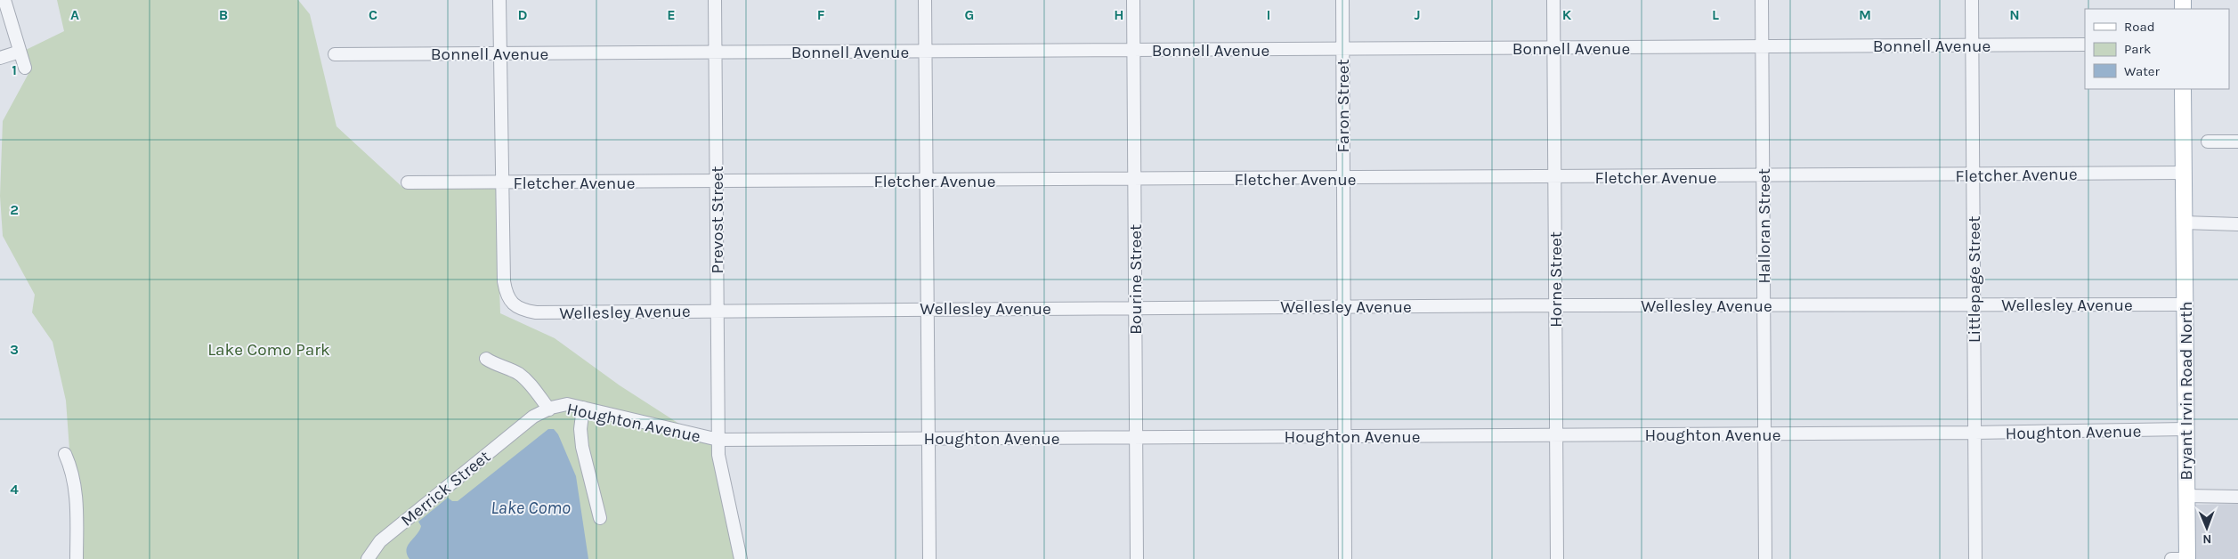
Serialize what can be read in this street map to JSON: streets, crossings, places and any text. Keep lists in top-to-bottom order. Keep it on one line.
{"streets":{"main road":["Bryant Irvin Road North"],"street":["Bonnell Avenue","Faron Street","Fletcher Avenue","Prevost Street","Halloran Street","Bourine Street","Horne Street","Littlepage Street","Wellesley Avenue","Houghton Avenue","Merrick Street"]},"crossings":[["Bonnell Avenue","Faron Street"],["Bonnell Avenue","Prevost Street"],["Bonnell Avenue","Halloran Street"],["Bonnell Avenue","Bourine Street"],["Bonnell Avenue","Horne Street"],["Bonnell Avenue","Littlepage Street"],["Faron Street","Fletcher Avenue"],["Faron Street","Wellesley Avenue"],["Faron Street","Houghton Avenue"],["Fletcher Avenue","Prevost Street"],["Fletcher Avenue","Halloran Street"],["Fletcher Avenue","Bourine Street"],["Fletcher Avenue","Horne Street"],["Fletcher Avenue","Littlepage Street"],["Fletcher Avenue","Wellesley Avenue"],["Fletcher Avenue","Bryant Irvin Road North"],["Prevost Street","Wellesley Avenue"],["Prevost Street","Houghton Avenue"],["Halloran Street","Wellesley Avenue"],["Halloran Street","Houghton Avenue"],["Bourine Street","Wellesley Avenue"],["Bourine Street","Houghton Avenue"],["Horne Street","Wellesley Avenue"],["Horne Street","Houghton Avenue"],["Littlepage Street","Wellesley Avenue"],["Littlepage Street","Houghton Avenue"],["Wellesley Avenue","Bryant Irvin Road North"],["Bryant Irvin Road North","Houghton Avenue"],["Houghton Avenue","Merrick Street"]],"water":["Lake Como"],"parks":["Lake Como Park"],"legend":["Road","Park","Water"],"north":"bottom","grid":{"columns":["A","B","C","D","E","F","G","H","I","J","K","L","M","N"],"rows":["1","2","3","4"]}}
